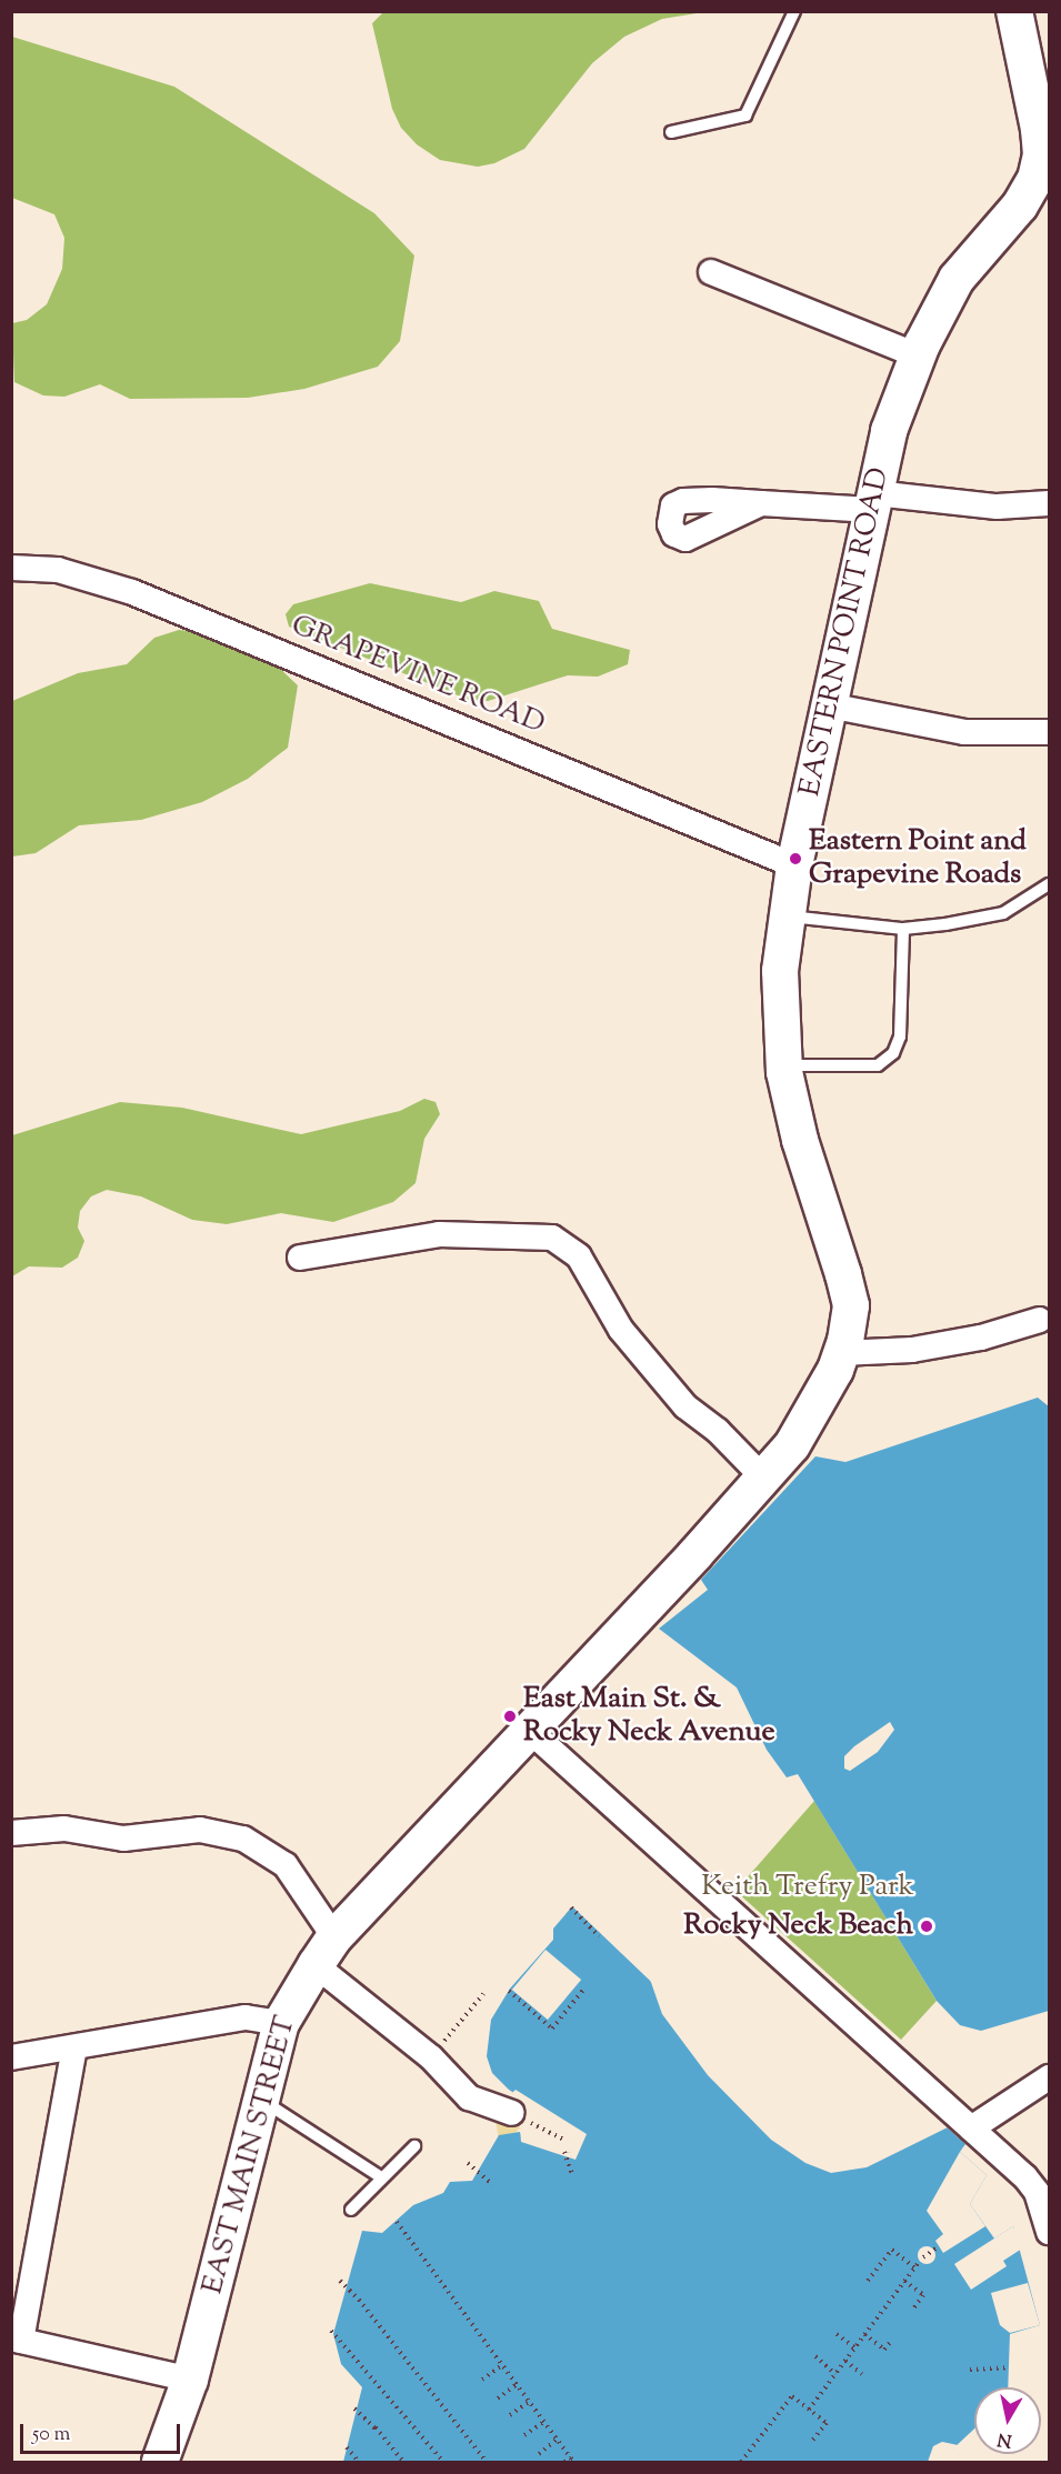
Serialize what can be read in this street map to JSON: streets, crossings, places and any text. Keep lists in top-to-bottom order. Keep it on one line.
{"streets":{"main road":["EASTERN POINT ROAD","EAST MAIN STREET"],"street":["GRAPEVINE ROAD"]},"crossings":[["EASTERN POINT ROAD","GRAPEVINE ROAD"],["EASTERN POINT ROAD","EAST MAIN STREET"]],"parks":["Keith Trefry Park"],"places":["Eastern Point and Grapevine Roads","East Main St. & Rocky Neck Avenue","Rocky Neck Beach"],"scale_bar":"50 m","north":"bottom"}
